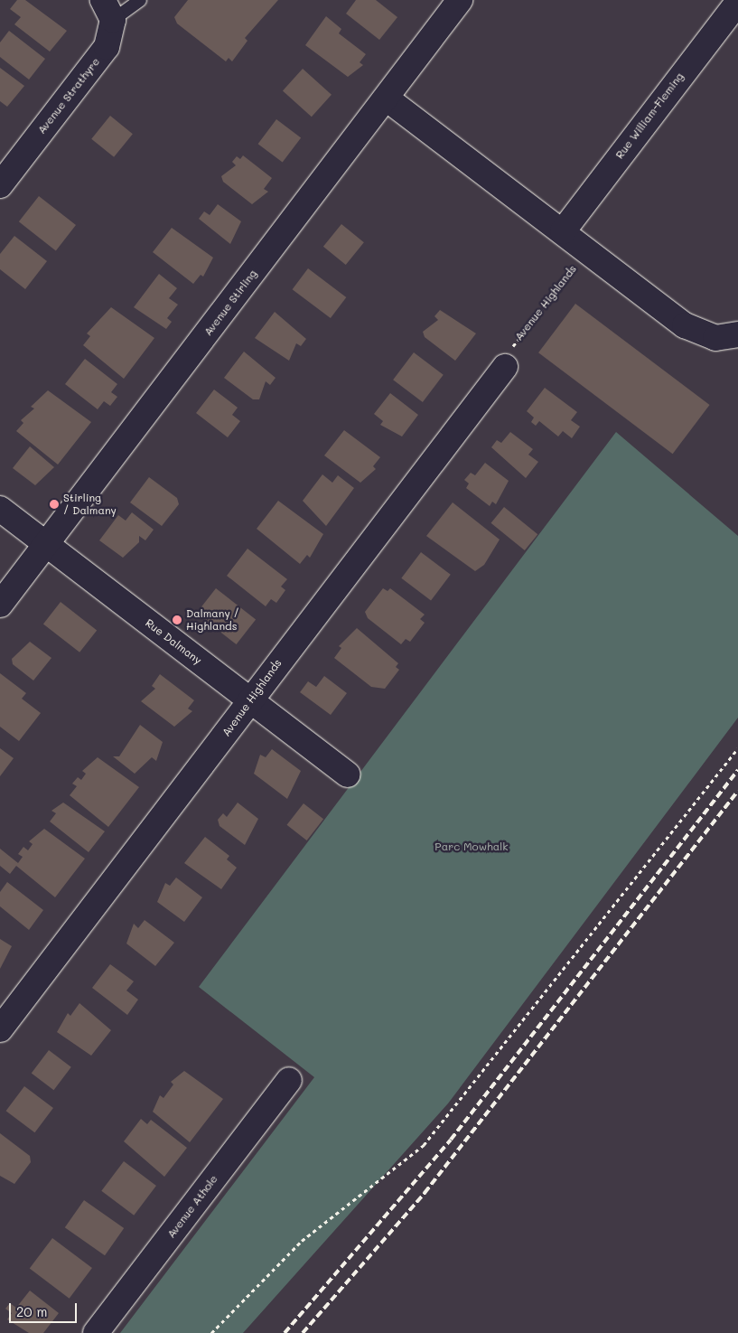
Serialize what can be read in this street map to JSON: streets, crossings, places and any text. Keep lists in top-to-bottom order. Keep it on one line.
{"streets":{"street":["Avenue Strathyre","Rue William-Fleming","Avenue Stirling","Avenue Highlands","Rue Dalmany","Avenue Athole"]},"crossings":[["Avenue Stirling","Rue Dalmany"],["Avenue Highlands","Rue Dalmany"]],"parks":["Parc Mowhalk"],"places":["Stirling / Dalmany","Dalmany / Highlands"],"scale_bar":"20 m"}
